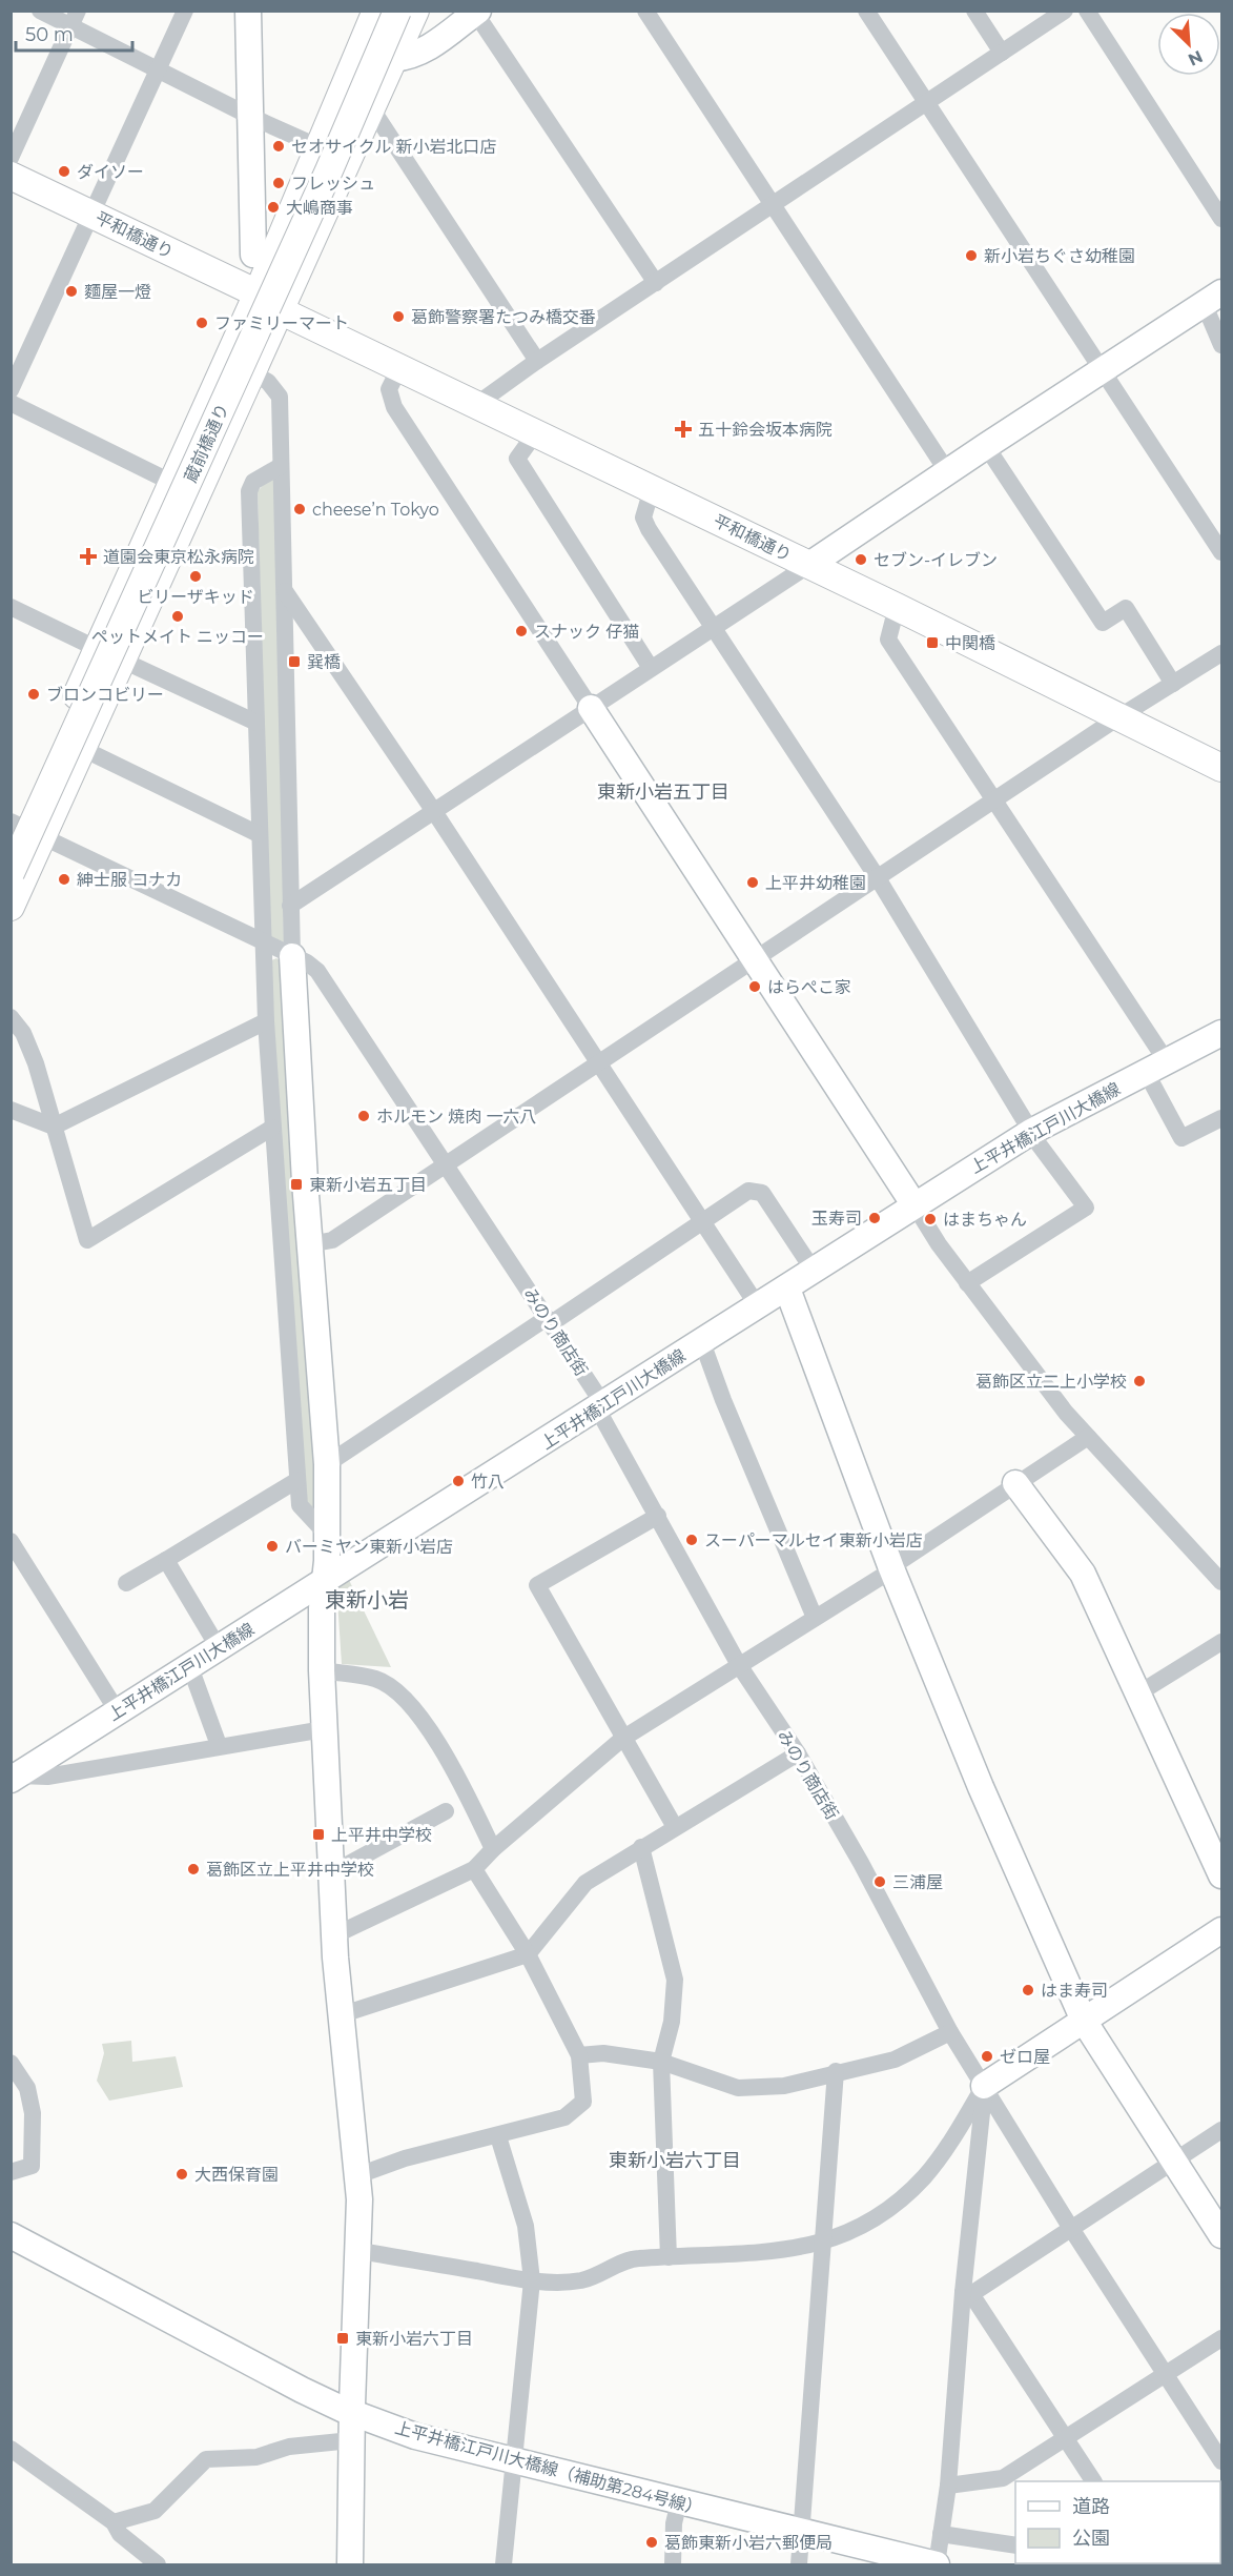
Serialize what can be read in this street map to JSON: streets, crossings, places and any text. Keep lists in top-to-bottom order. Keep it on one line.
{"streets":{"main road":["平和橋通り","蔵前橋通り"],"street":["上平井橋江戸川大橋線","みのり商店街","上平井橋江戸川大橋線（補助第284号線）"]},"crossings":[["上平井橋江戸川大橋線","みのり商店街"]],"districts":["東新小岩五丁目","東新小岩","東新小岩六丁目"],"places":{"other":["セオサイクル 新小岩北口店","ダイソー","フレッシュ","大嶋商事","新小岩ちぐさ幼稚園","麵屋一燈","葛飾警察署たつみ橋交番","ファミリーマート","cheese’n Tokyo","セブン-イレブン","ビリーザキッド","ペットメイト ニッコー","スナック 仔猫","ブロンコビリー","紳士服 コナカ","上平井幼稚園","はらぺこ家","ホルモン 焼肉 一六八","玉寿司","はまちゃん","葛飾区立二上小学校","竹八","スーパーマルセイ東新小岩店","バーミヤン東新小岩店","葛飾区立上平井中学校","三浦屋","はま寿司","ゼロ屋","大西保育園","葛飾東新小岩六郵便局"],"health":["五十鈴会坂本病院","道園会東京松永病院"],"transit":["中関橋","巽橋","東新小岩五丁目","上平井中学校","東新小岩六丁目"]},"legend":["道路","公園"],"scale_bar":"50 m","north":"bottom right"}
